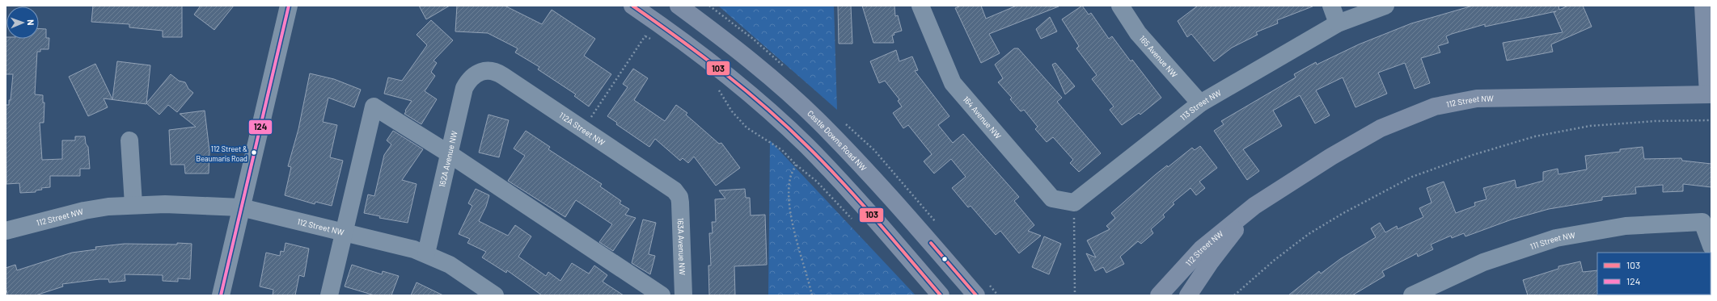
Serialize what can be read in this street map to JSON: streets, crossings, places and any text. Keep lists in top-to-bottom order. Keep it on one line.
{"streets":{"main road":["112 Street NW","Castle Downs Road NW"],"street":["165 Avenue NW","113 Street NW","164 Avenue NW","112A Street NW","162A Avenue NW","111 Street NW","163A Avenue NW"]},"crossings":[["165 Avenue NW","113 Street NW"],["112 Street NW","162A Avenue NW"],["113 Street NW","164 Avenue NW"],["112A Street NW","162A Avenue NW"],["112A Street NW","163A Avenue NW"]],"places":["112 Street & Beaumaris Road"],"lines":["transit line 103","transit line 124"],"legend":["103","124"],"north":"right"}
